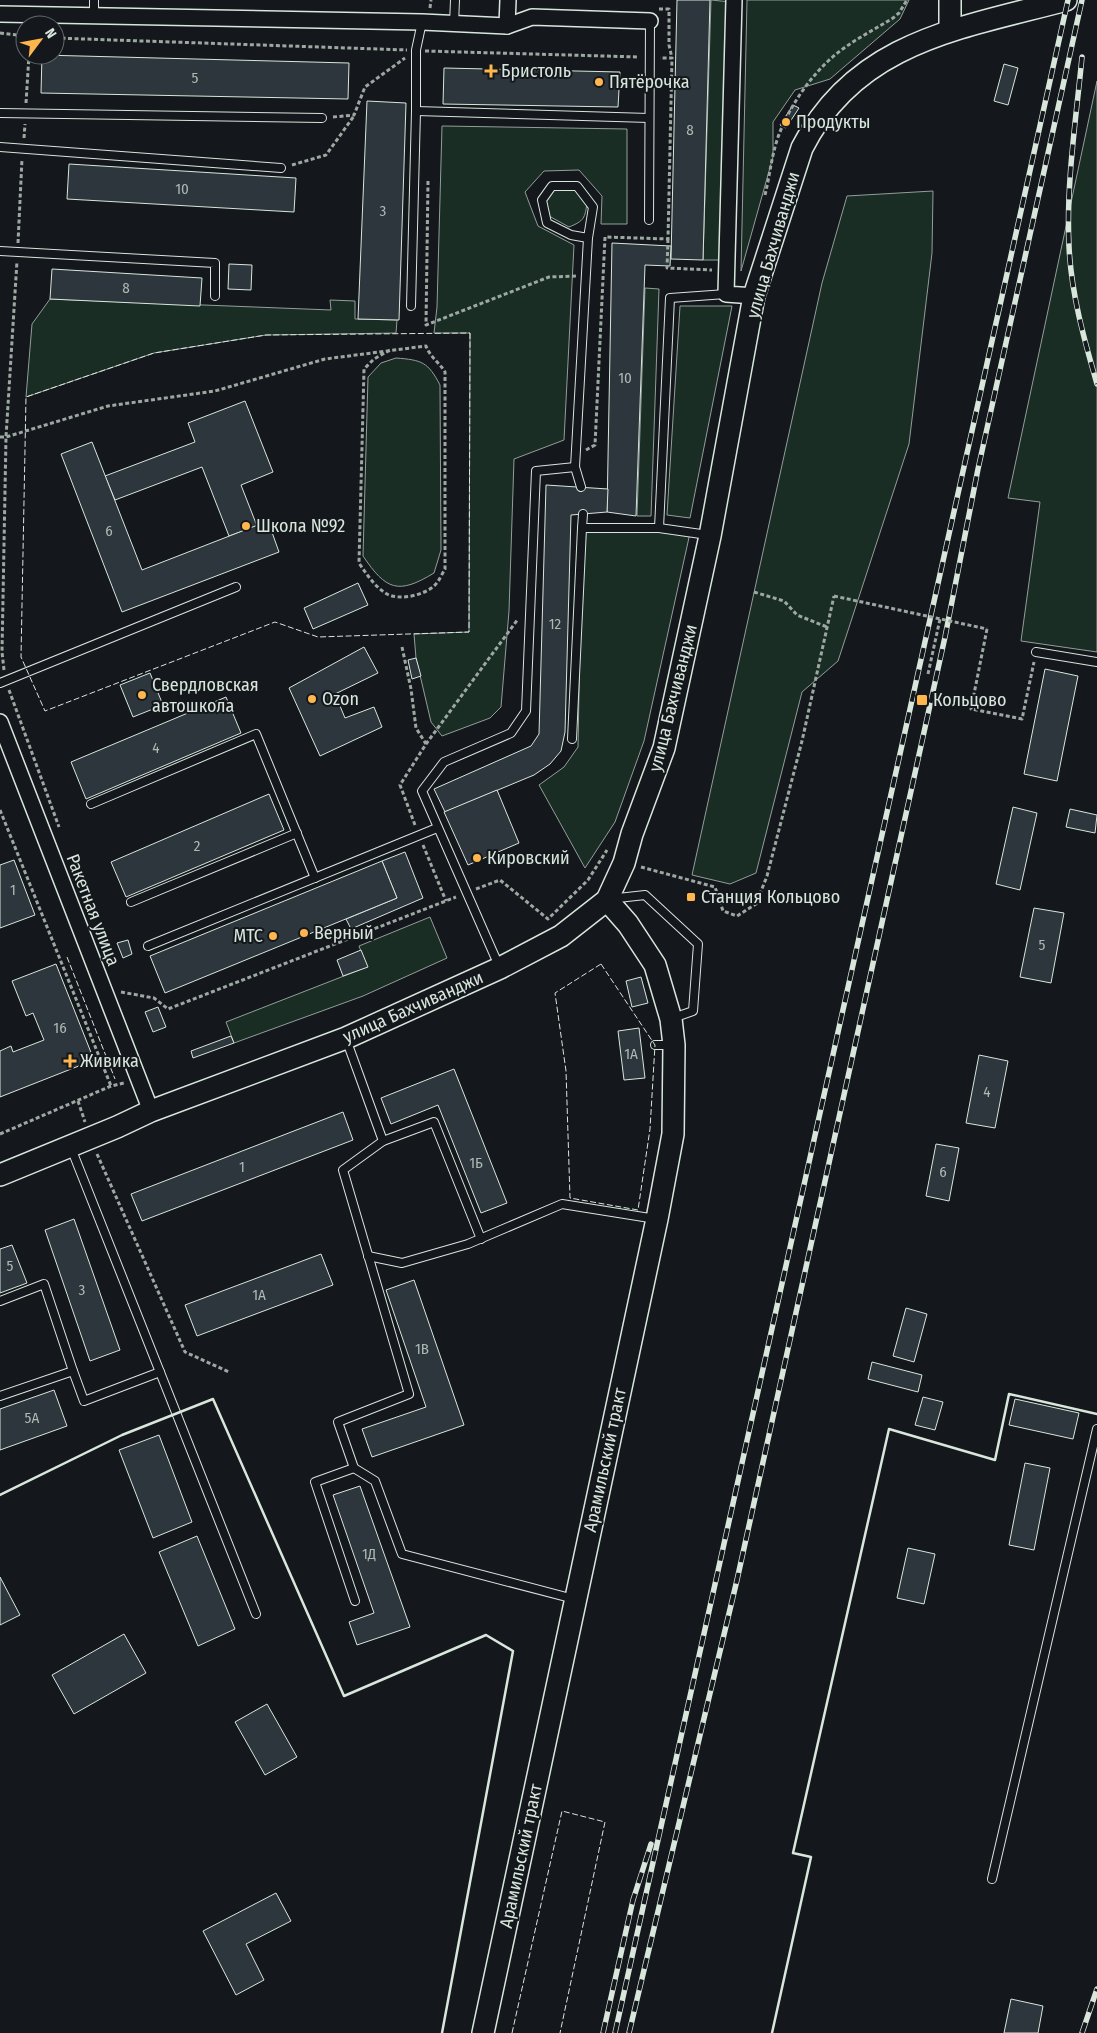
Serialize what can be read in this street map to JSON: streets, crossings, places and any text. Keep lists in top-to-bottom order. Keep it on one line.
{"streets":{"main road":["улица Бахчиванджи","Арамильский тракт"],"street":["Ракетная улица"]},"crossings":[["улица Бахчиванджи","Ракетная улица"],["улица Бахчиванджи","Арамильский тракт"]],"places":{"health":["Бристоль","Живика"],"other":["Пятёрочка","Продукты","Школа №92","Свердловская автошкола","Ozon","Кировский","Верный","МТС"],"transit":["Кольцово","Станция Кольцово"]},"house_numbers":["5","8","10","3","8","10","6","12","4","2","1","5","16","1А","4","1Б","1","6","5","3","1А","1В","5А","1Д"],"north":"top right"}
